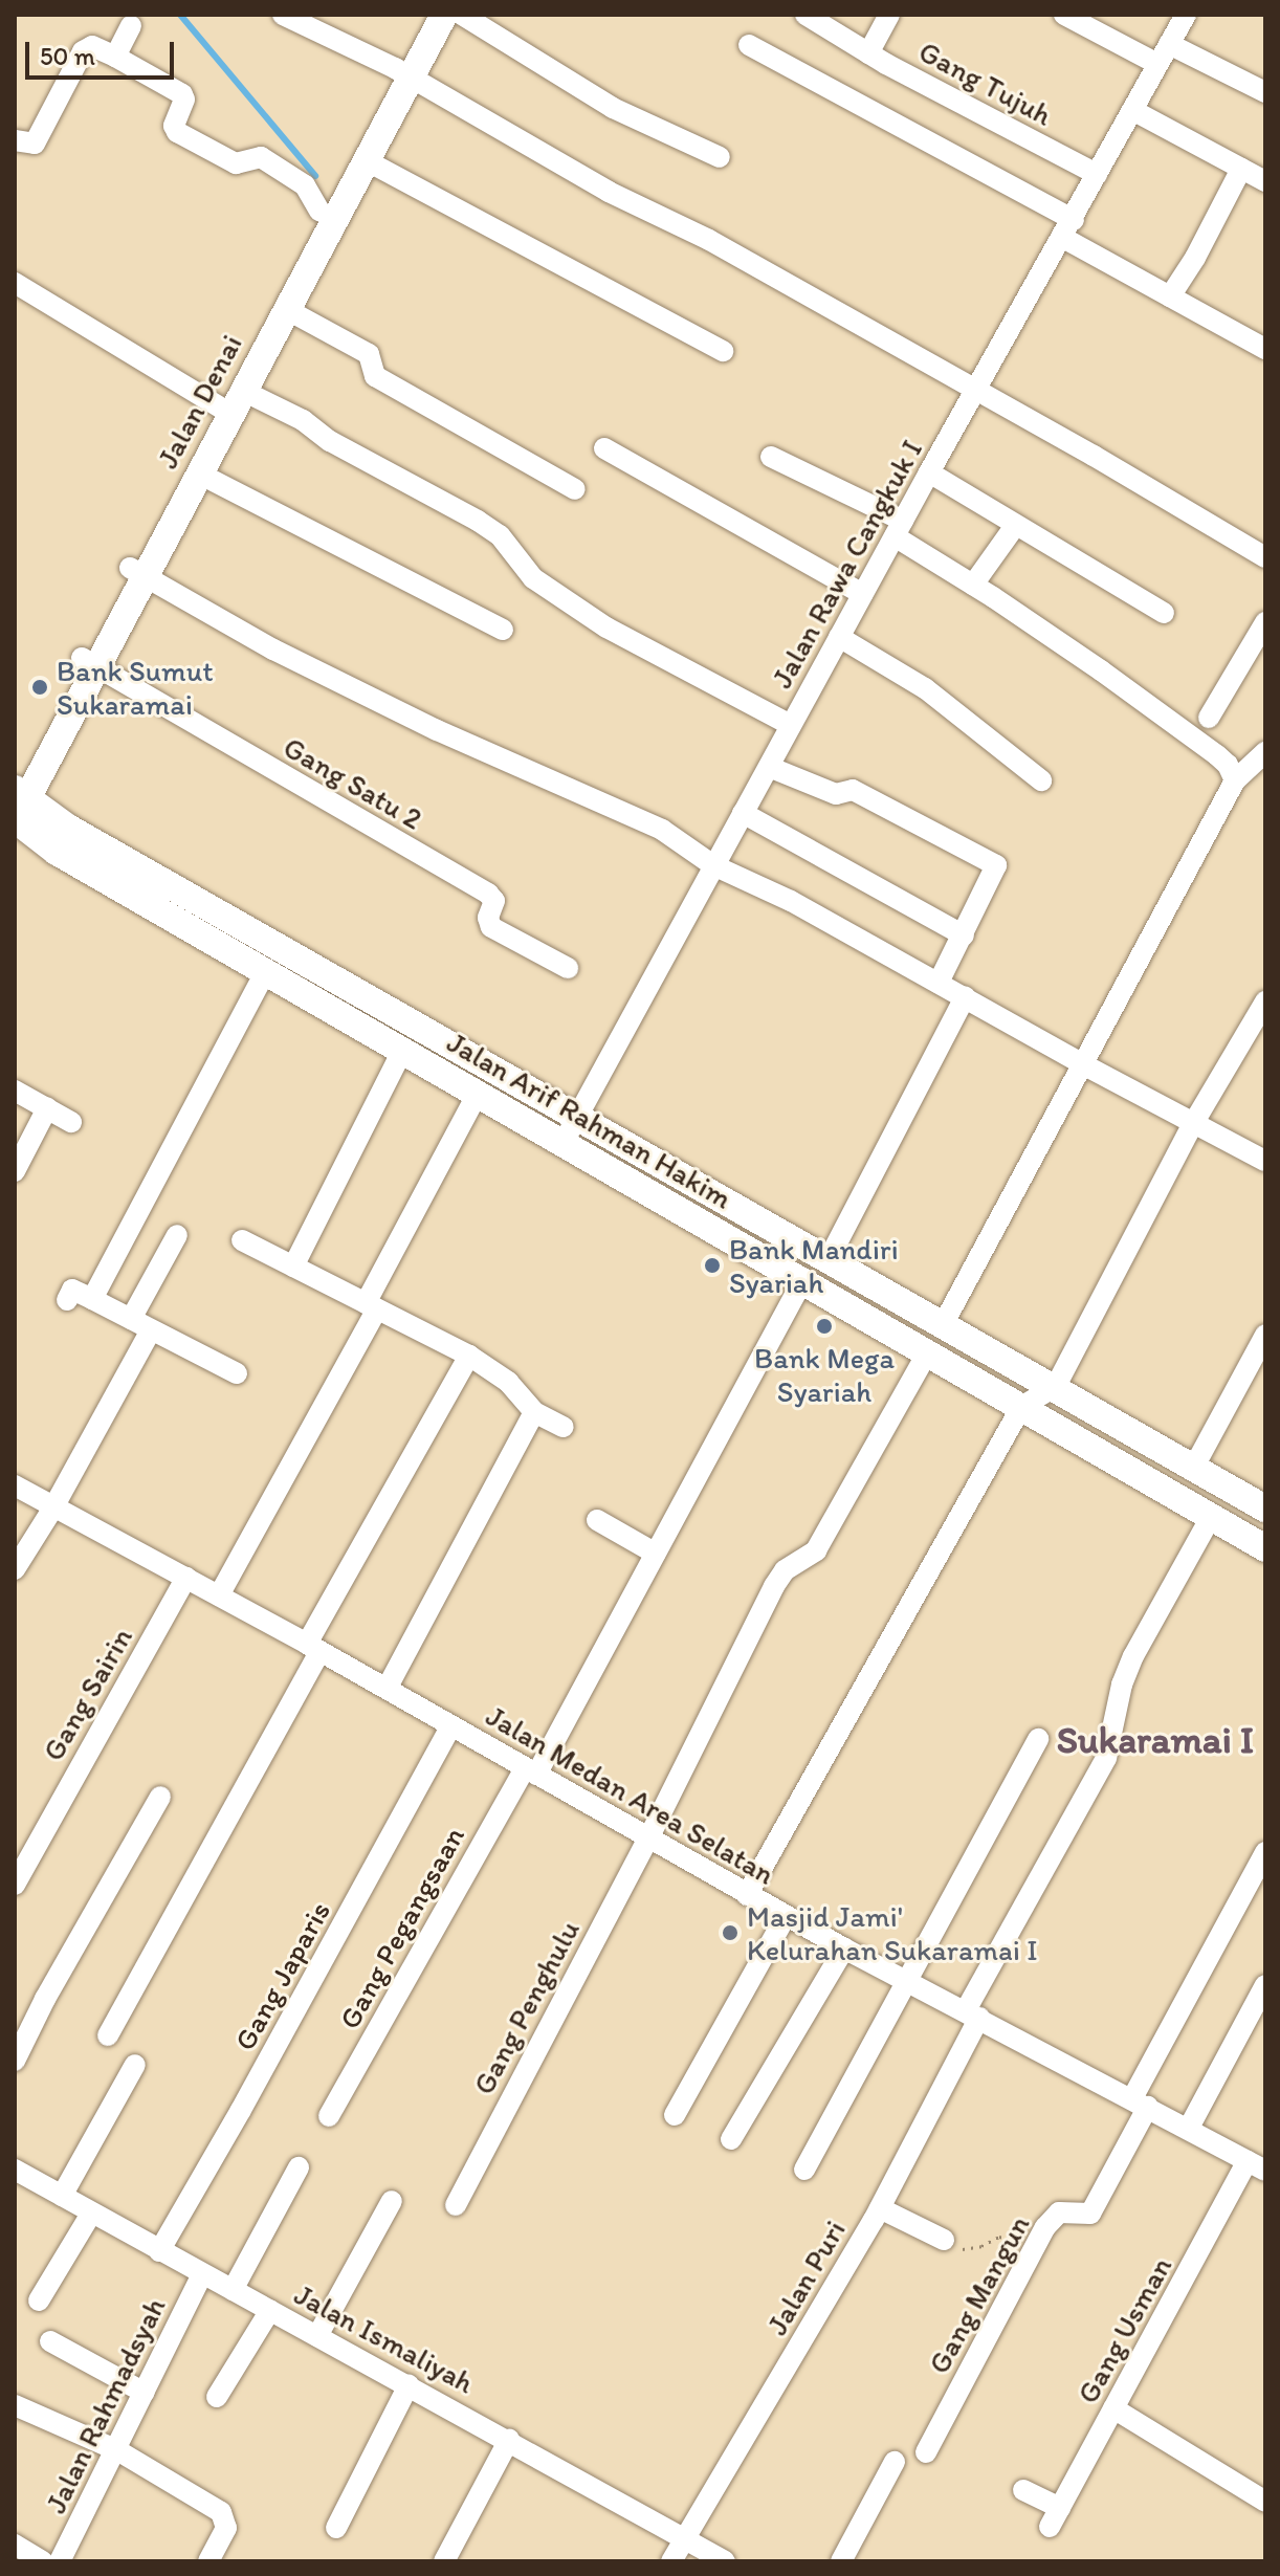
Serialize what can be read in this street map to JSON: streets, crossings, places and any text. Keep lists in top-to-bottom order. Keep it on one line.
{"streets":{"main road":["Jalan Denai","Jalan Arif Rahman Hakim"],"street":["Gang Tujuh","Jalan Rawa Cangkuk I","Gang Satu 2","Gang Sairin","Jalan Medan Area Selatan","Gang Pegangsaan","Gang Japaris","Gang Penghulu","Jalan Puri","Gang Mangun","Gang Usman","Jalan Ismaliyah","Jalan Rahmadsyah"]},"crossings":[["Gang Tujuh","Jalan Rawa Cangkuk I"],["Jalan Denai","Gang Satu 2"],["Jalan Denai","Jalan Arif Rahman Hakim"],["Jalan Rawa Cangkuk I","Jalan Arif Rahman Hakim"],["Jalan Arif Rahman Hakim","Gang Pegangsaan"],["Jalan Arif Rahman Hakim","Gang Penghulu"],["Jalan Arif Rahman Hakim","Jalan Puri"],["Gang Sairin","Jalan Medan Area Selatan"],["Jalan Medan Area Selatan","Gang Pegangsaan"],["Jalan Medan Area Selatan","Gang Japaris"],["Jalan Medan Area Selatan","Gang Penghulu"],["Jalan Medan Area Selatan","Jalan Puri"],["Jalan Medan Area Selatan","Gang Mangun"],["Jalan Medan Area Selatan","Gang Usman"],["Gang Japaris","Jalan Ismaliyah"],["Jalan Puri","Jalan Ismaliyah"],["Jalan Ismaliyah","Jalan Rahmadsyah"]],"districts":["Sukaramai I"],"places":["Bank Sumut Sukaramai","Bank Mandiri Syariah","Bank Mega Syariah","Masjid Jami' Kelurahan Sukaramai I"],"scale_bar":"50 m"}
